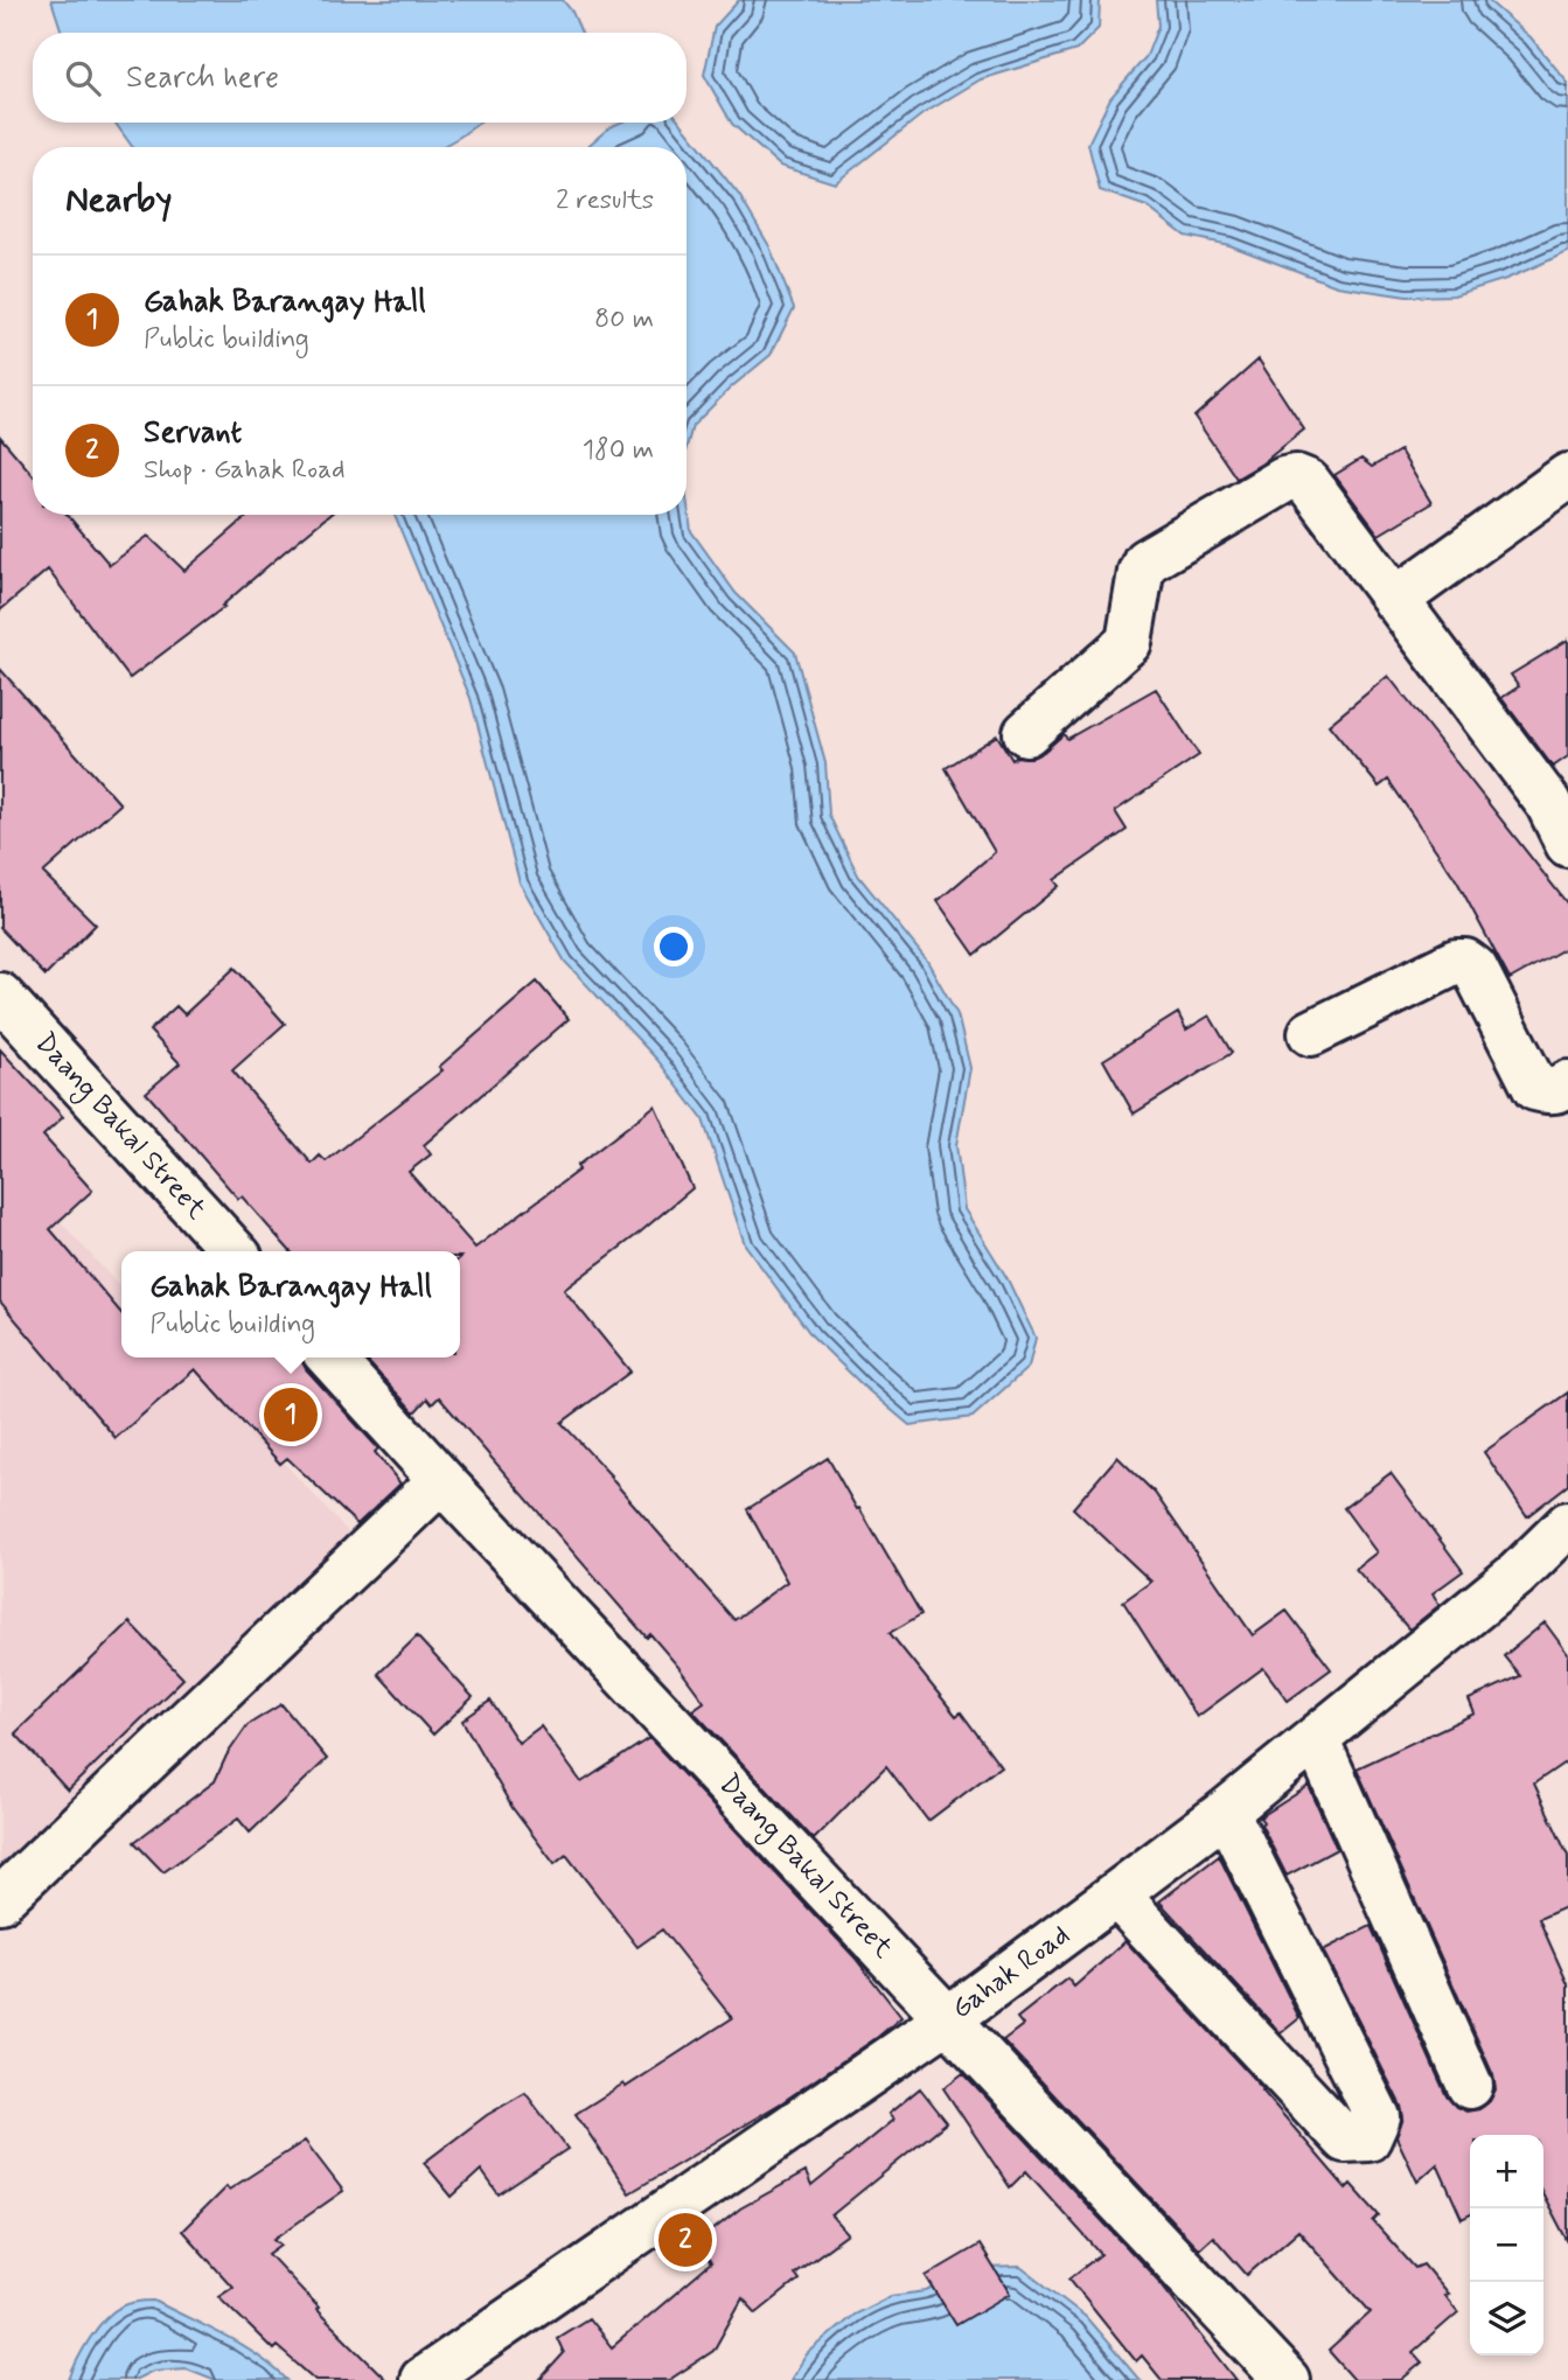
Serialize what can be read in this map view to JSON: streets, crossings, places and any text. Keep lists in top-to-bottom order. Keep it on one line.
{"streets":{"street":["Daang Bakal Street","Gahak Road"]},"crossings":[["Daang Bakal Street","Gahak Road"]],"page":{"search":"Search here","heading":["Nearby","2 results"],"list":[{"mark":"1","name":"Gahak Barangay Hall","note":"Public building","value":"80 m"},{"mark":"2","name":"Servant","note":"Shop · Gahak Road","value":"180 m"}],"popup":["Gahak Barangay Hall","Public building"],"pins":["1","2"],"map_buttons":["+","−"]}}
